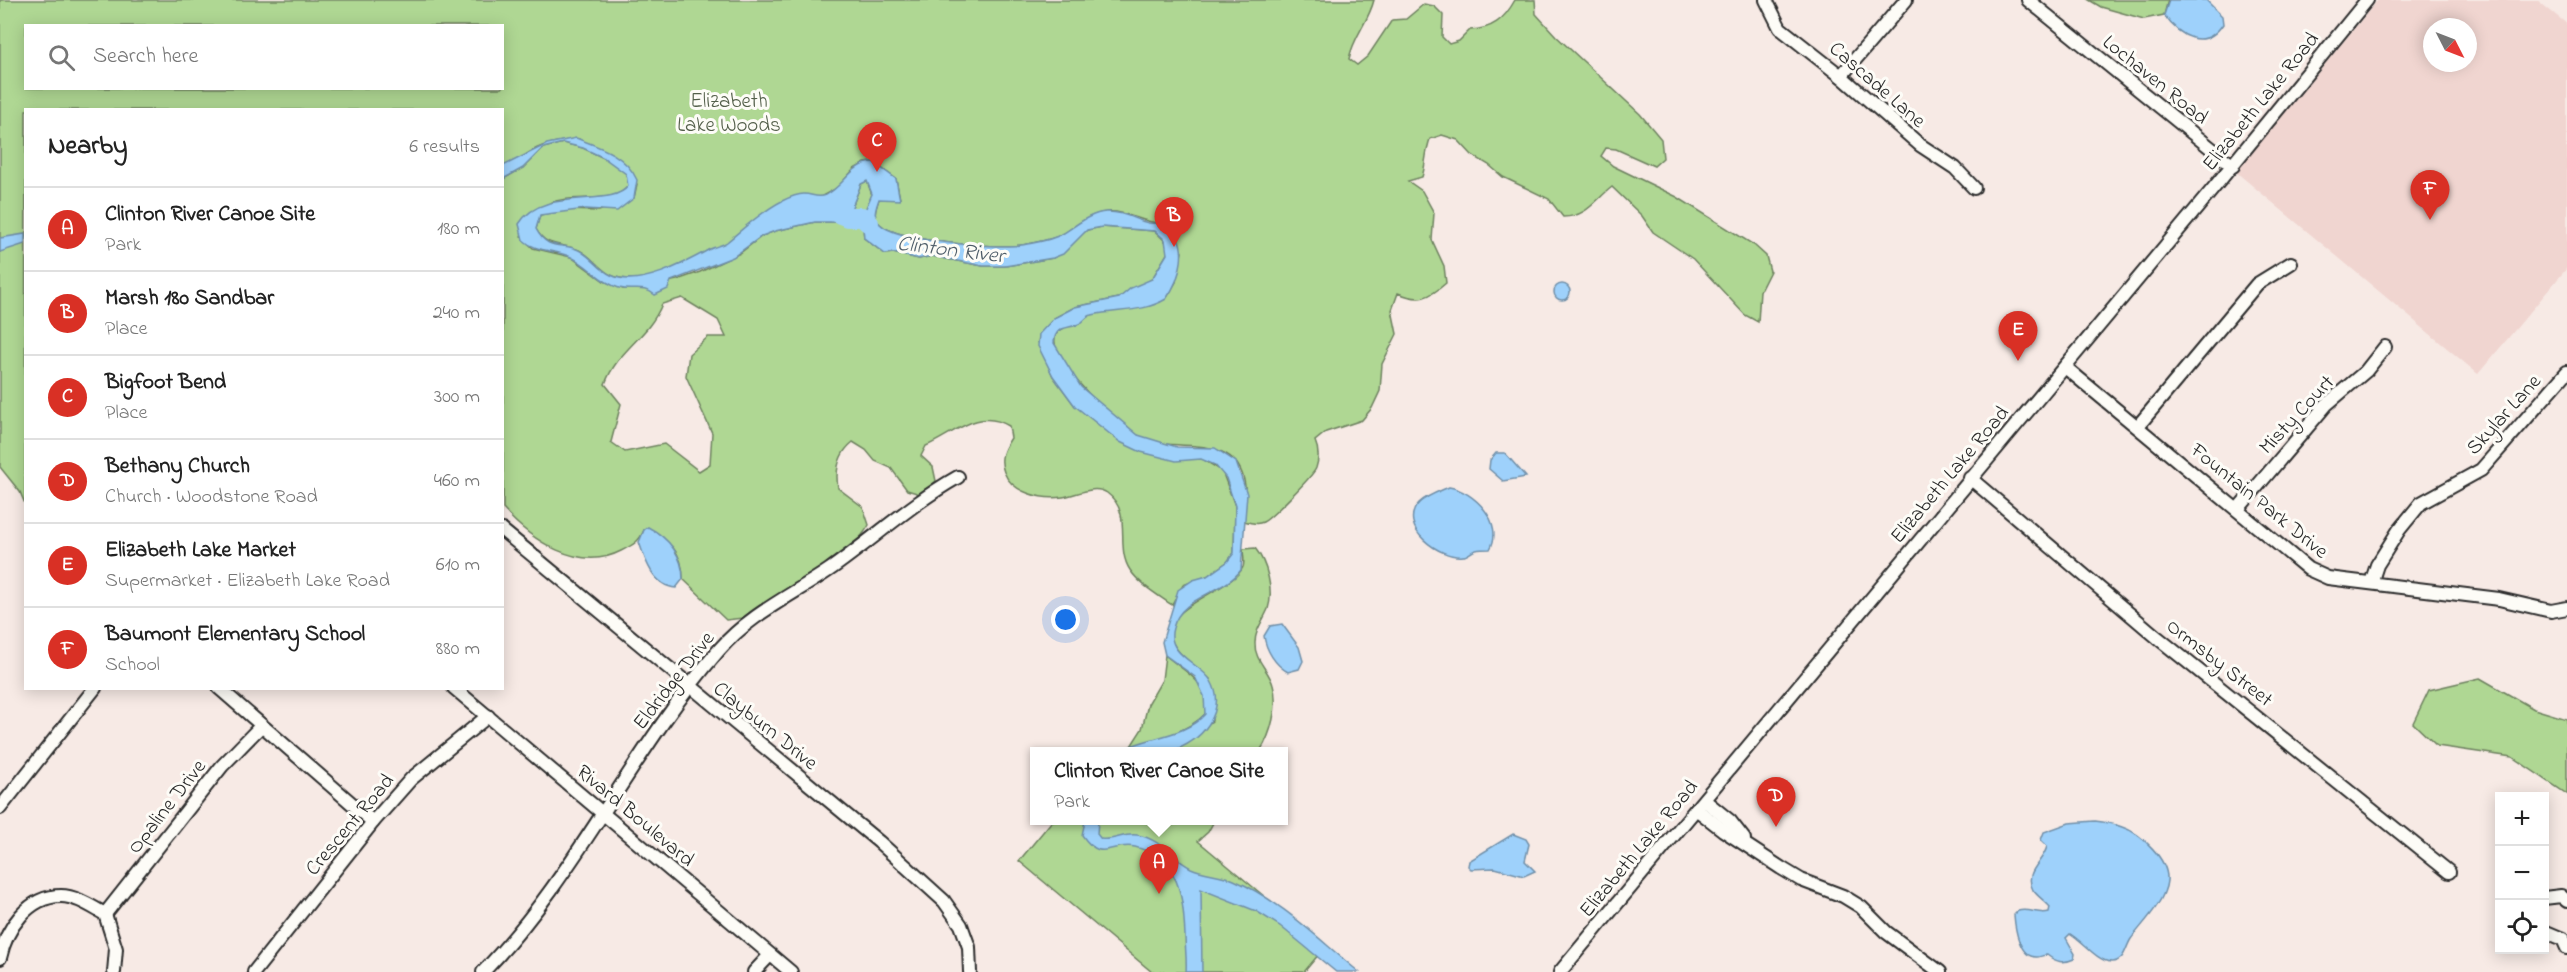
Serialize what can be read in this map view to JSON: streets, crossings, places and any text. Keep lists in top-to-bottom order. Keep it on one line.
{"streets":{"street":["Lochaven Road","Cascade Lane","Elizabeth Lake Road","Misty Court","Skylar Lane","Fountain Park Drive","Ormsby Street","Eldridge Drive","Clayburn Drive","Opaline Drive","Rivard Boulevard","Crescent Road"]},"crossings":[["Lochaven Road","Elizabeth Lake Road"],["Elizabeth Lake Road","Fountain Park Drive"],["Elizabeth Lake Road","Ormsby Street"],["Misty Court","Fountain Park Drive"],["Skylar Lane","Fountain Park Drive"],["Eldridge Drive","Clayburn Drive"],["Eldridge Drive","Rivard Boulevard"],["Rivard Boulevard","Crescent Road"]],"water":["Clinton River"],"parks":["Elizabeth Lake Woods"],"north":"bottom right","page":{"search":"Search here","heading":["Nearby","6 results"],"pins":["C","F","B","E","D","A"],"list":[{"mark":"A","name":"Clinton River Canoe Site","note":"Park","value":"180 m"},{"mark":"B","name":"Marsh 180 Sandbar","note":"Place","value":"240 m"},{"mark":"C","name":"Bigfoot Bend","note":"Place","value":"300 m"},{"mark":"D","name":"Bethany Church","note":"Church · Woodstone Road","value":"460 m"},{"mark":"E","name":"Elizabeth Lake Market","note":"Supermarket · Elizabeth Lake Road","value":"610 m"},{"mark":"F","name":"Baumont Elementary School","note":"School","value":"880 m"}],"popup":["Clinton River Canoe Site","Park"],"map_buttons":["+","−"]}}
